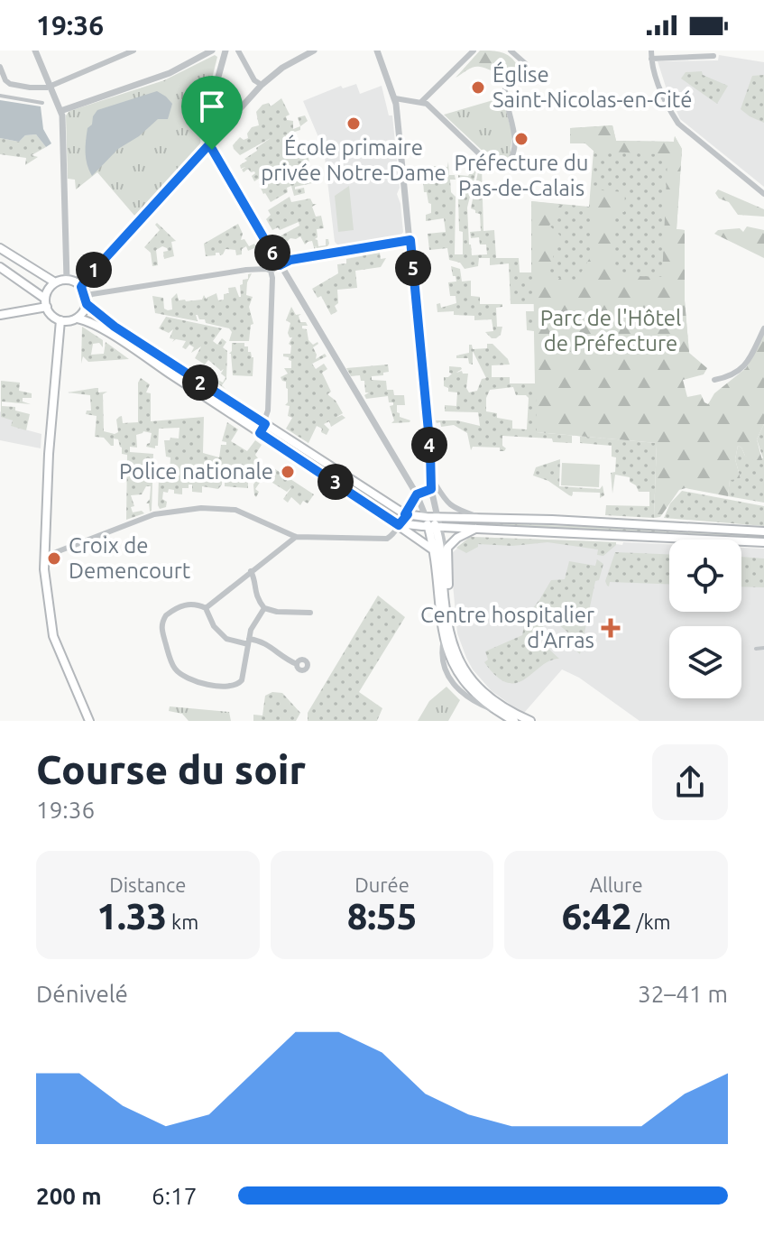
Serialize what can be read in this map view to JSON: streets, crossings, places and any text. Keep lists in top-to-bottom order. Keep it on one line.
{"parks":["Parc de l'Hôtel de Préfecture"],"places":{"other":["Église Saint-Nicolas-en-Cité","École primaire privée Notre-Dame","Préfecture du Pas-de-Calais","Police nationale","Croix de Demencourt"],"health":["Centre hospitalier d'Arras"]},"page":{"status":"19:36","pins":["6","5","1","2","4","3"],"heading":["Course du soir","19:36"],"stats":[["Distance","1.33 km"],["Durée","8:55"],["Allure","6:42 /km"]],"chart":["Dénivelé","32–41 m"],"list":[{"name":"200 m","note":"6:17"}]}}
